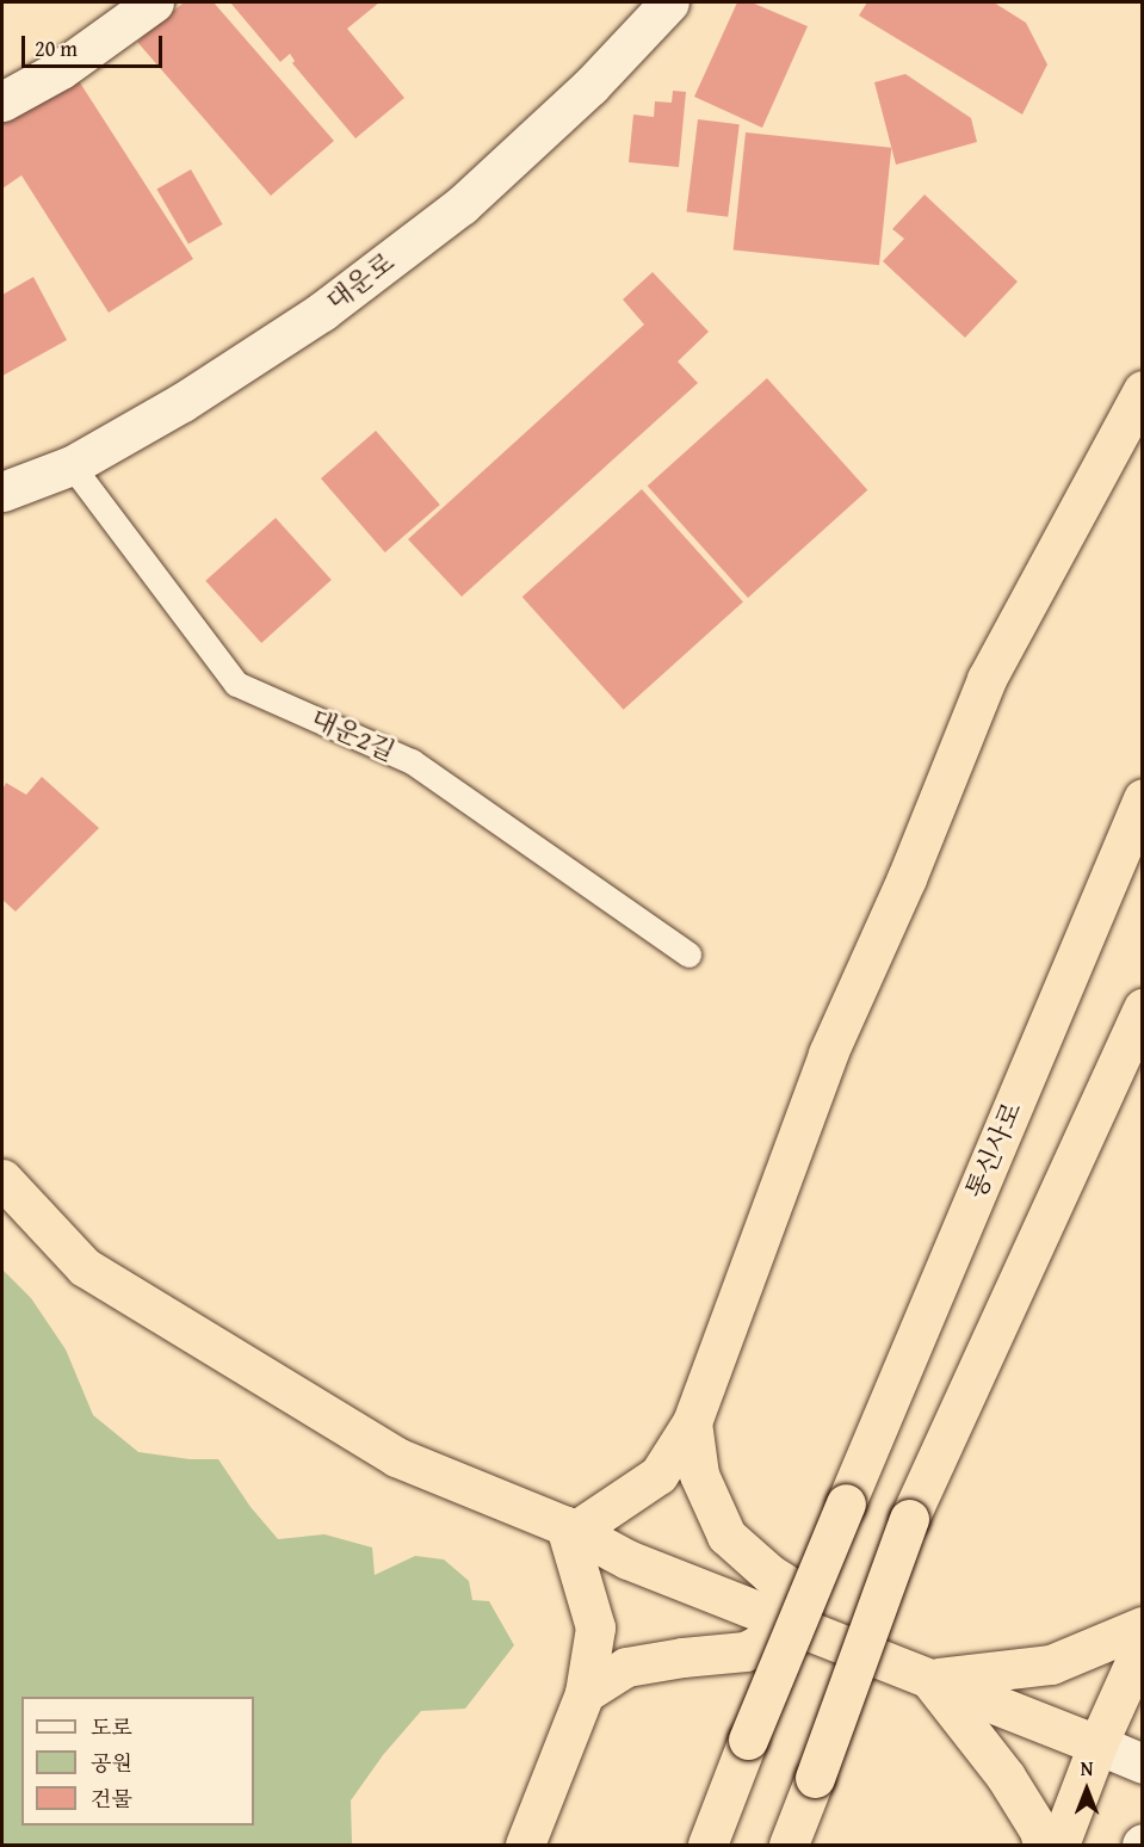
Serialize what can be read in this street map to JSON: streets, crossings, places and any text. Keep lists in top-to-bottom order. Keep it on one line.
{"streets":{"highway":["통신사로"],"street":["대운로"],"lane":["대운2길"]},"crossings":[["대운로","대운2길"]],"legend":["도로","공원","건물"],"scale_bar":"20 m","north":"top"}
